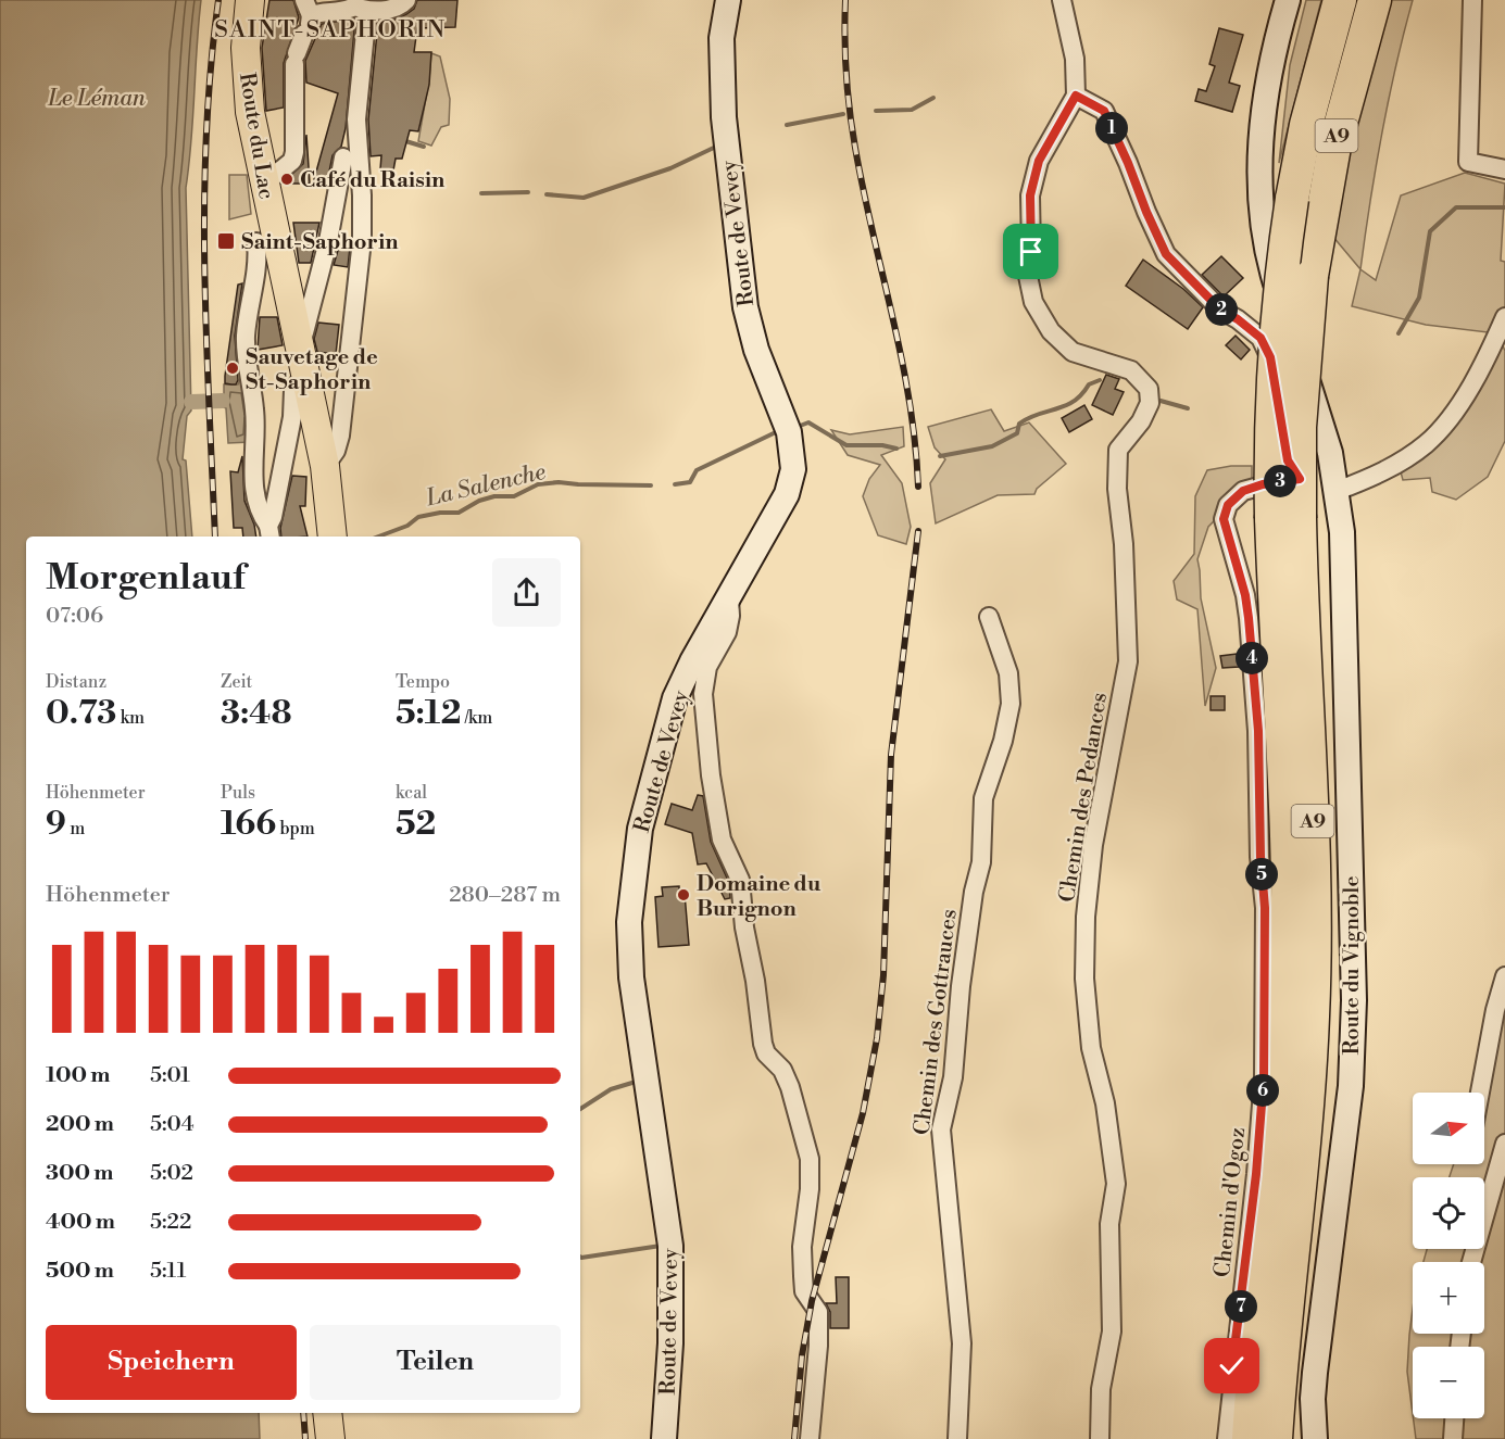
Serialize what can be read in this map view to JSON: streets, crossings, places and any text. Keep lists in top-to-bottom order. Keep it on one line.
{"streets":{"highway":["A9"],"main road":["Route du Lac","Route de Vevey","Route du Vignoble"],"street":["Chemin des Pedances","Chemin des Gottrauces","Chemin d'Ogoz"]},"crossings":[["Route du Vignoble","Chemin d'Ogoz"]],"districts":["SAINT-SAPHORIN"],"water":["Le Léman","La Salenche"],"places":{"other":["Café du Raisin","Sauvetage de St-Saphorin","Domaine du Burignon"],"transit":["Saint-Saphorin"]},"north":"right","page":{"pins":["1","2","3","4","5","6","7"],"heading":["Morgenlauf","07:06"],"stats":[["Distanz","0.73 km"],["Zeit","3:48"],["Tempo","5:12 /km"],["Höhenmeter","9 m"],["Puls","166 bpm"],["kcal","52"]],"chart":["Höhenmeter","280–287 m"],"list":[{"name":"100 m","note":"5:01"},{"name":"200 m","note":"5:04"},{"name":"300 m","note":"5:02"},{"name":"400 m","note":"5:22"},{"name":"500 m","note":"5:11"}],"map_buttons":["+","−"],"buttons":["Speichern","Teilen"]}}
